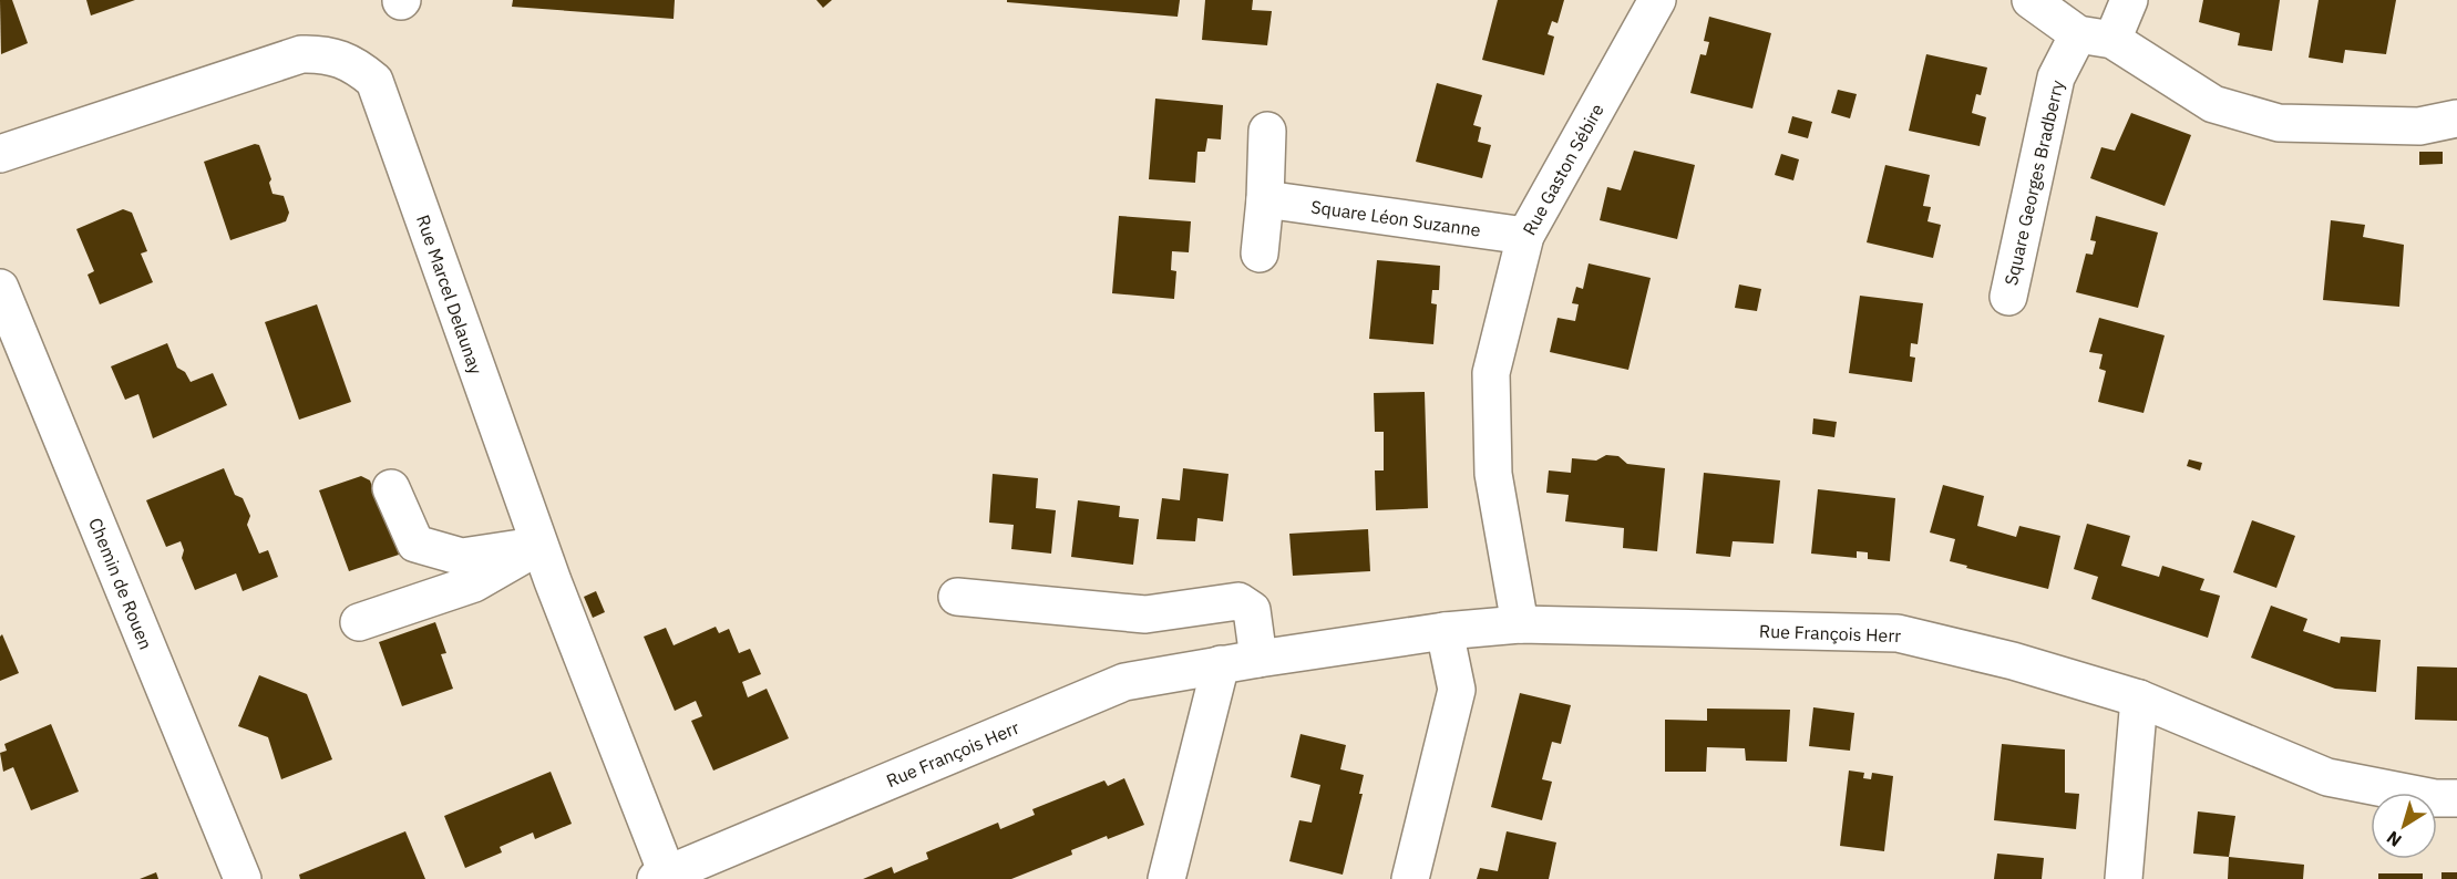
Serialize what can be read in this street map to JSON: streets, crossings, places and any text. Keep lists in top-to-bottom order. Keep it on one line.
{"streets":{"street":["Rue Gaston Sébire","Square Georges Bradberry","Square Léon Suzanne","Rue Marcel Delaunay","Chemin de Rouen","Rue François Herr"]},"crossings":[["Rue Gaston Sébire","Square Léon Suzanne"],["Rue Gaston Sébire","Rue François Herr"],["Rue Marcel Delaunay","Rue François Herr"]],"north":"bottom left"}
